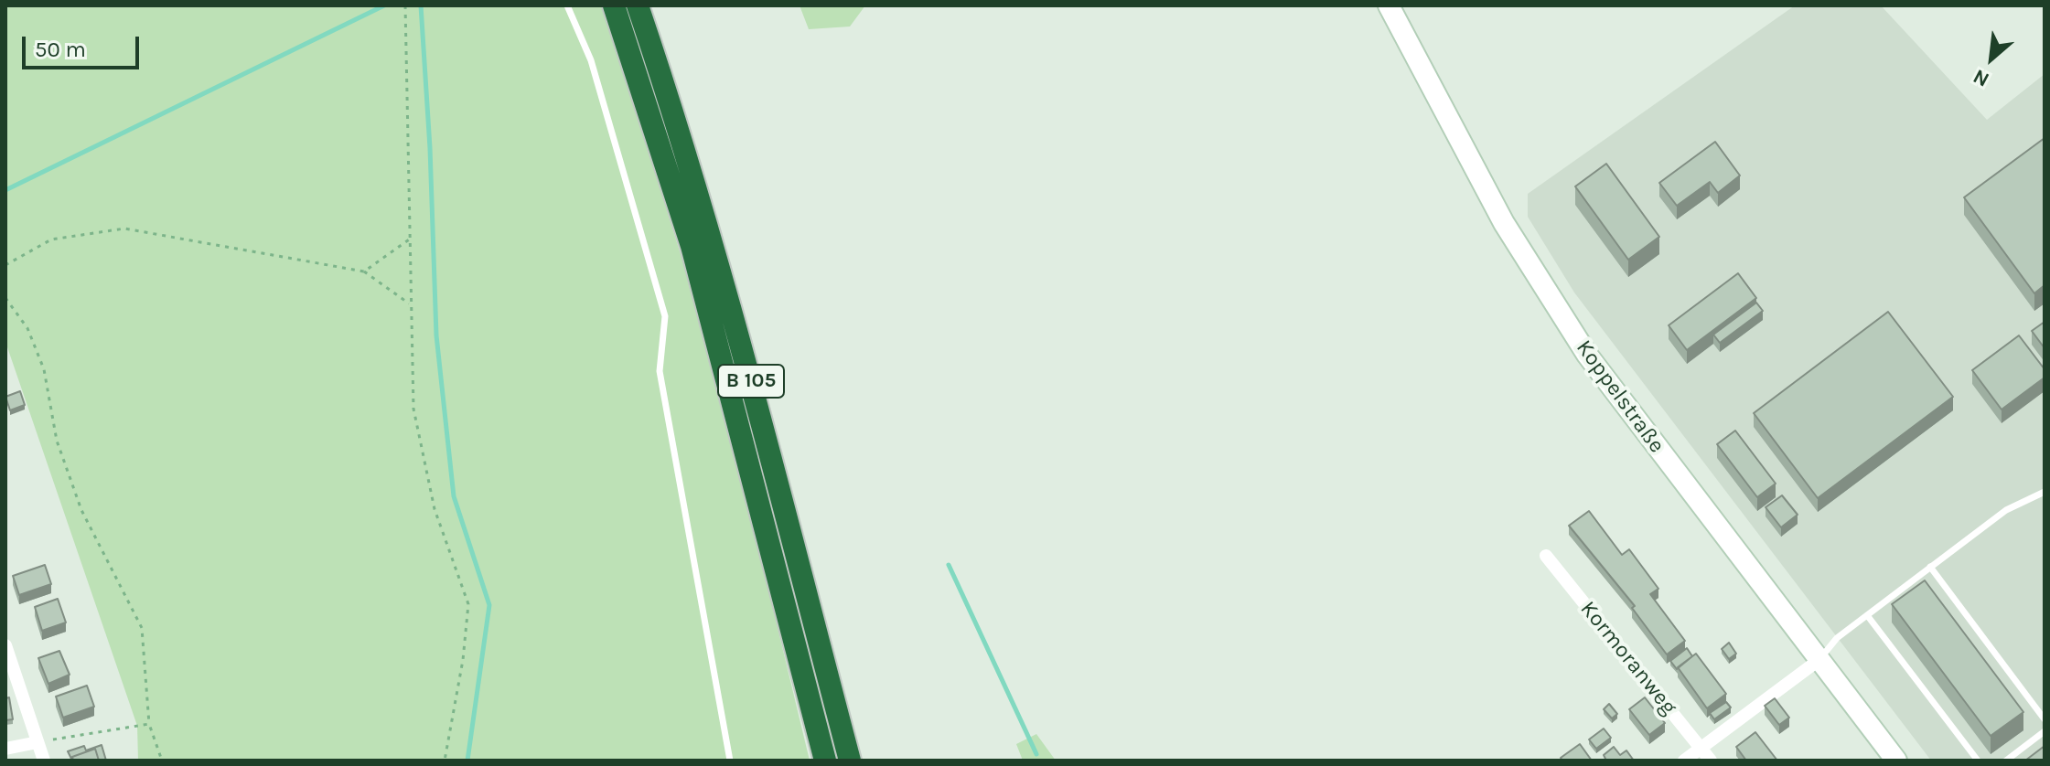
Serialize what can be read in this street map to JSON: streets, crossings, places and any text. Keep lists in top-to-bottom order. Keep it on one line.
{"streets":{"highway":["B 105"],"street":["Koppelstraße","Kormoranweg"]},"scale_bar":"50 m","north":"bottom left"}
